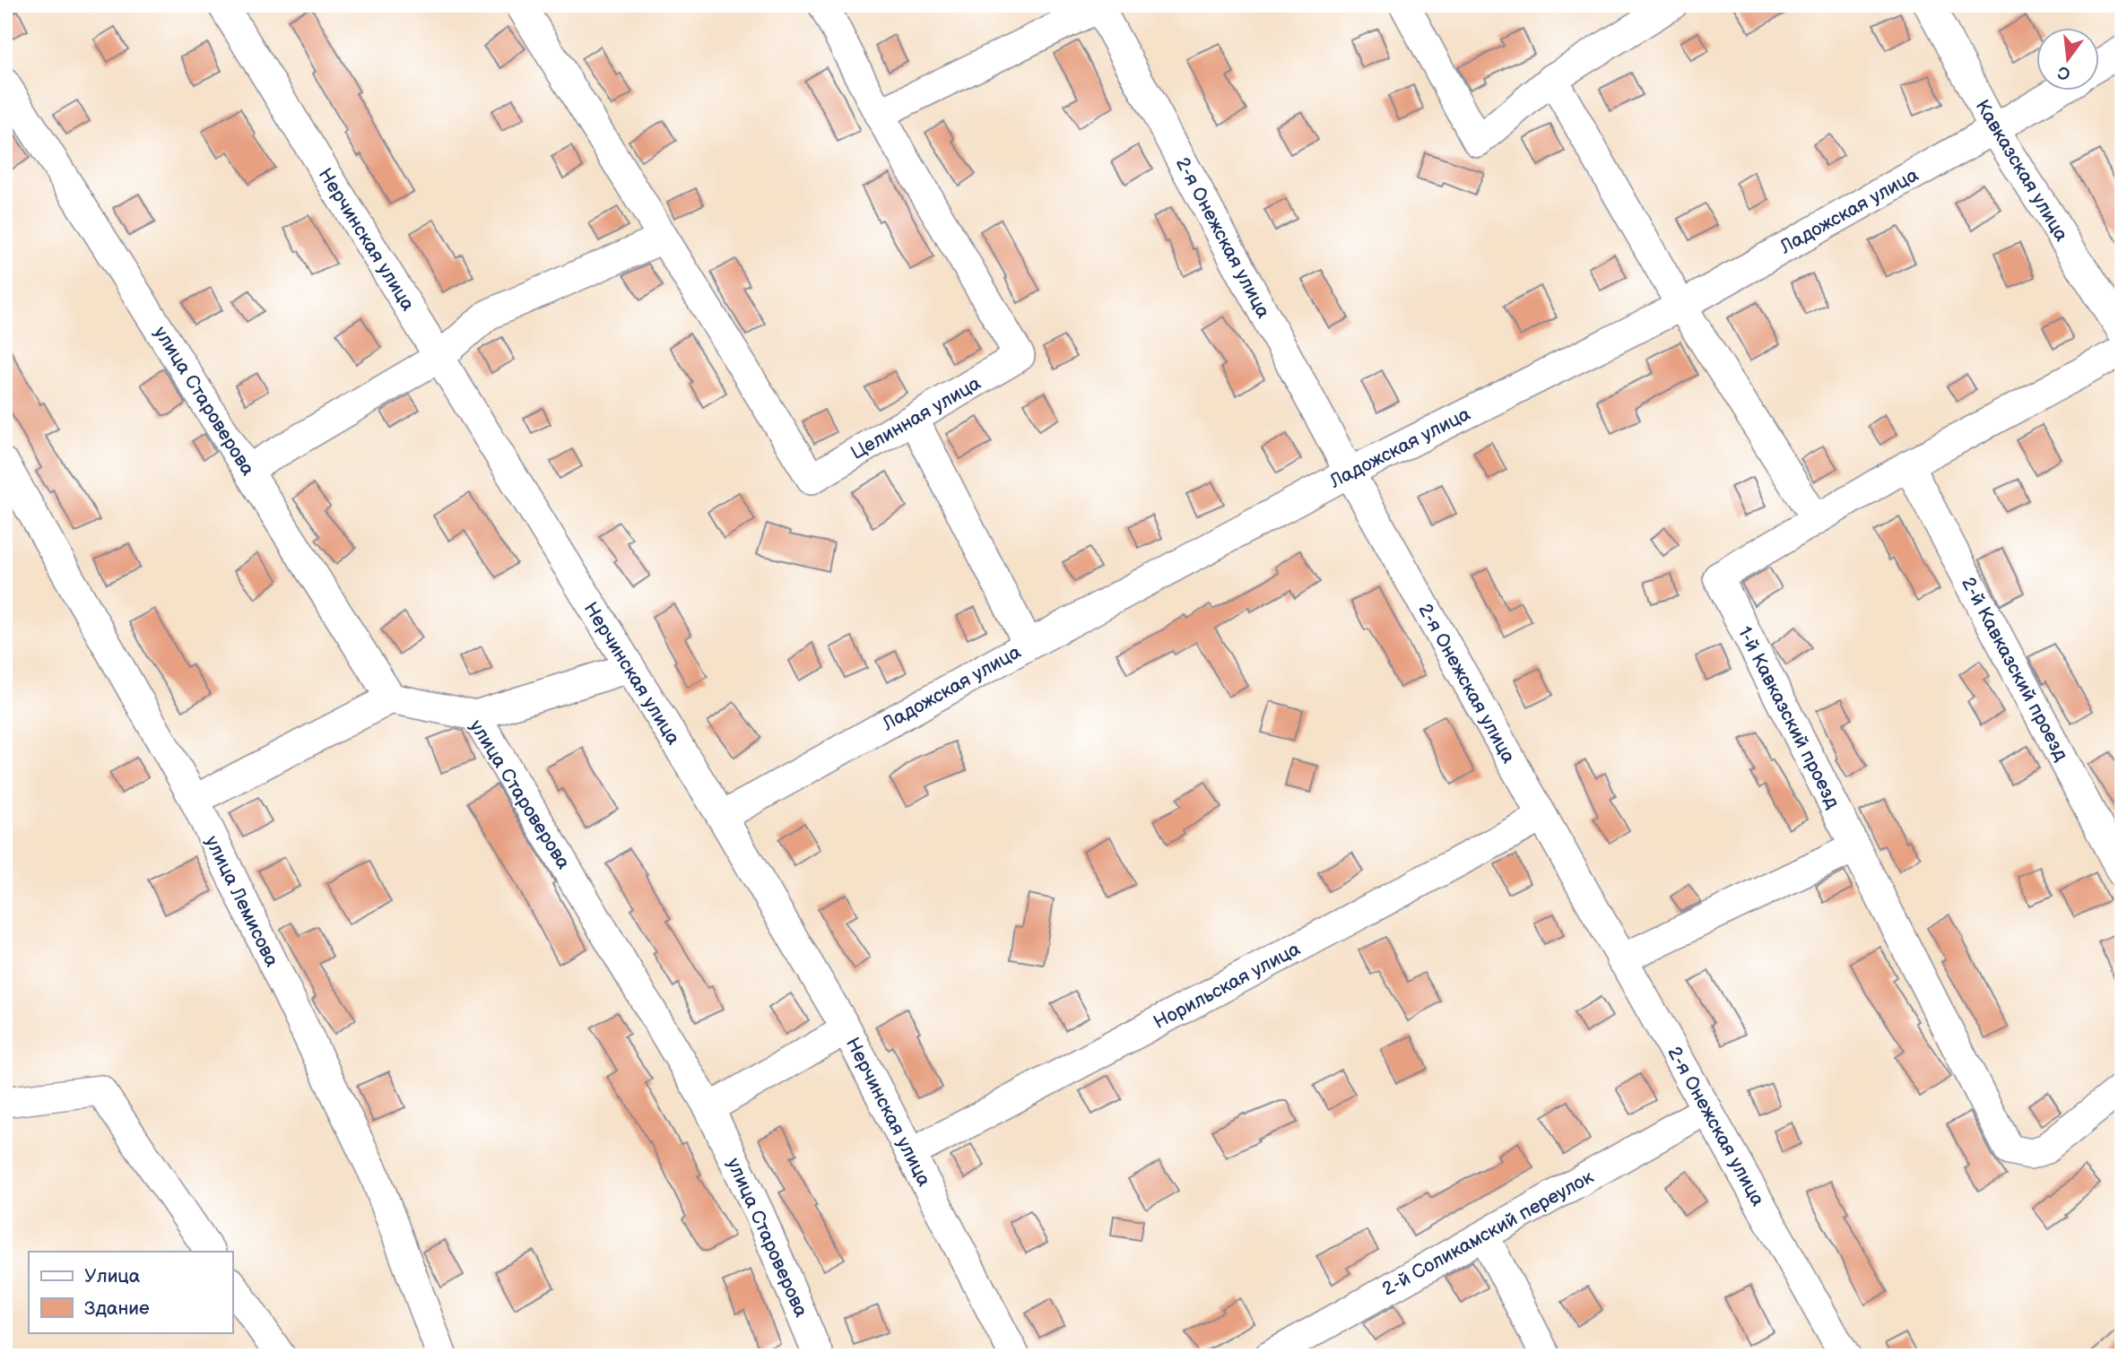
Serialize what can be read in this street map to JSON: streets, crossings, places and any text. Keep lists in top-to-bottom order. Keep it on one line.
{"streets":{"street":["Кавказская улица","Ладожская улица","2-я Онежская улица","Нерчинская улица","улица Староверова","Целинная улица","2-й Кавказский проезд","1-й Кавказский проезд","улица Лемисова","Норильская улица","2-й Соликамский переулок"]},"crossings":[["Кавказская улица","Ладожская улица"],["Ладожская улица","2-я Онежская улица"],["Ладожская улица","Нерчинская улица"],["2-я Онежская улица","Норильская улица"],["2-я Онежская улица","2-й Соликамский переулок"],["Нерчинская улица","Норильская улица"],["2-й Кавказский проезд","1-й Кавказский проезд"]],"legend":["Улица","Здание"],"north":"bottom"}
